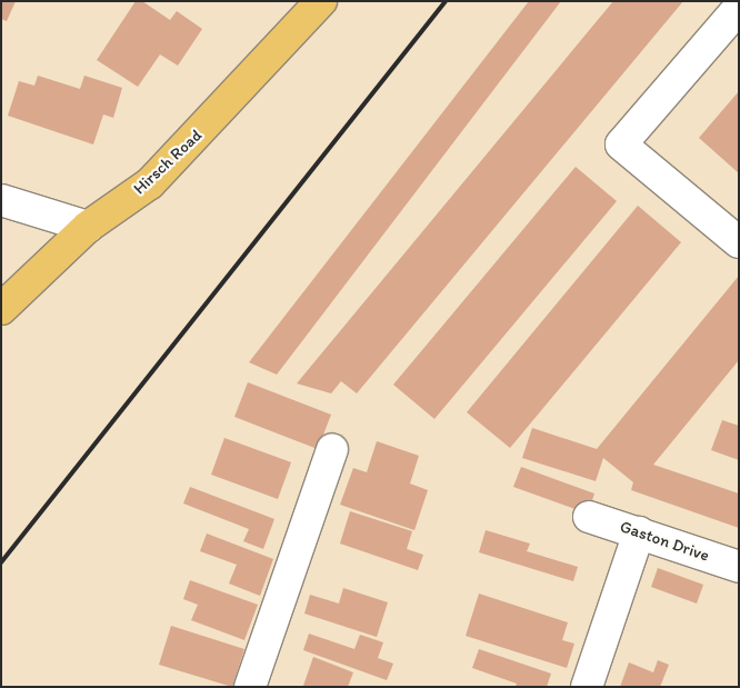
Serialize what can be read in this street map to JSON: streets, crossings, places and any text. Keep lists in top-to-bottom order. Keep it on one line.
{"streets":{"main road":["Hirsch Road"],"street":["Gaston Drive"]}}
